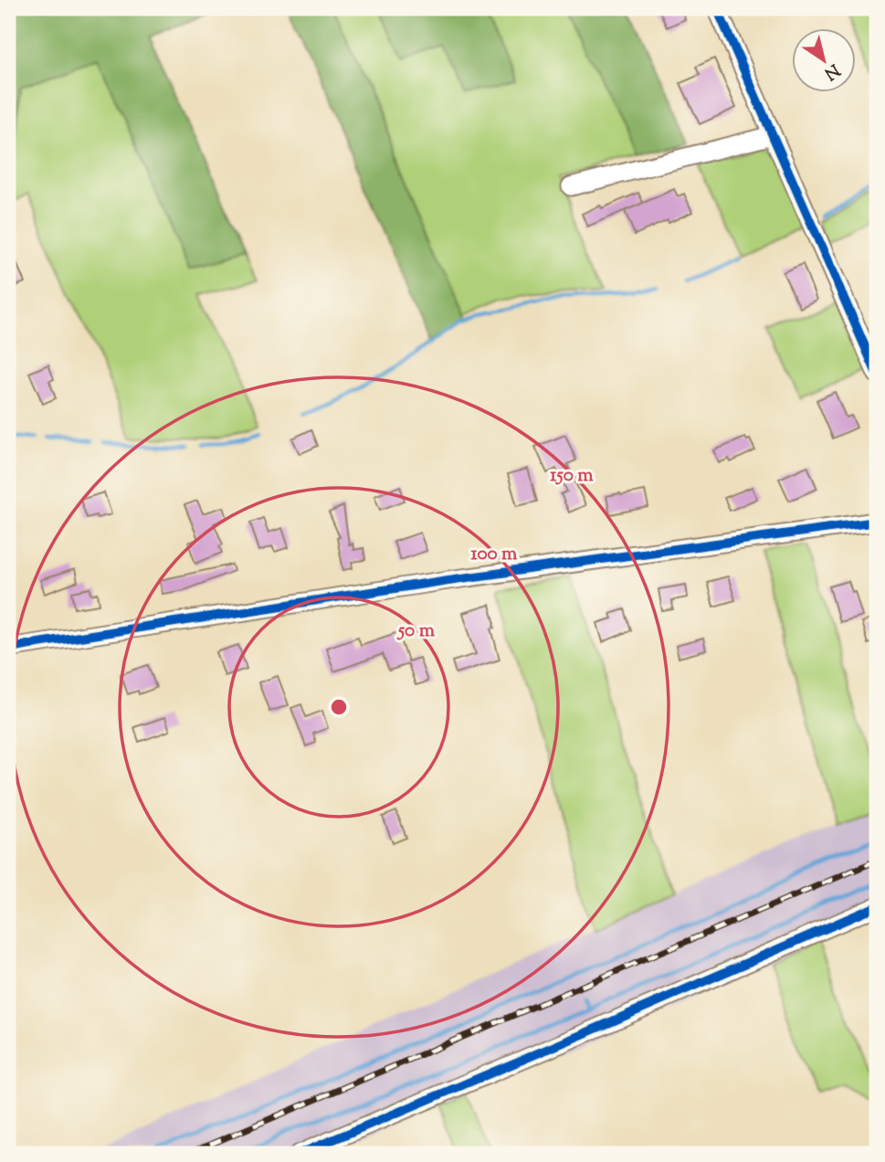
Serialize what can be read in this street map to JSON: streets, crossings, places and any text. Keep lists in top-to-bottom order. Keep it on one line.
{"north":"bottom right","rings":["150 m","100 m","50 m"]}
